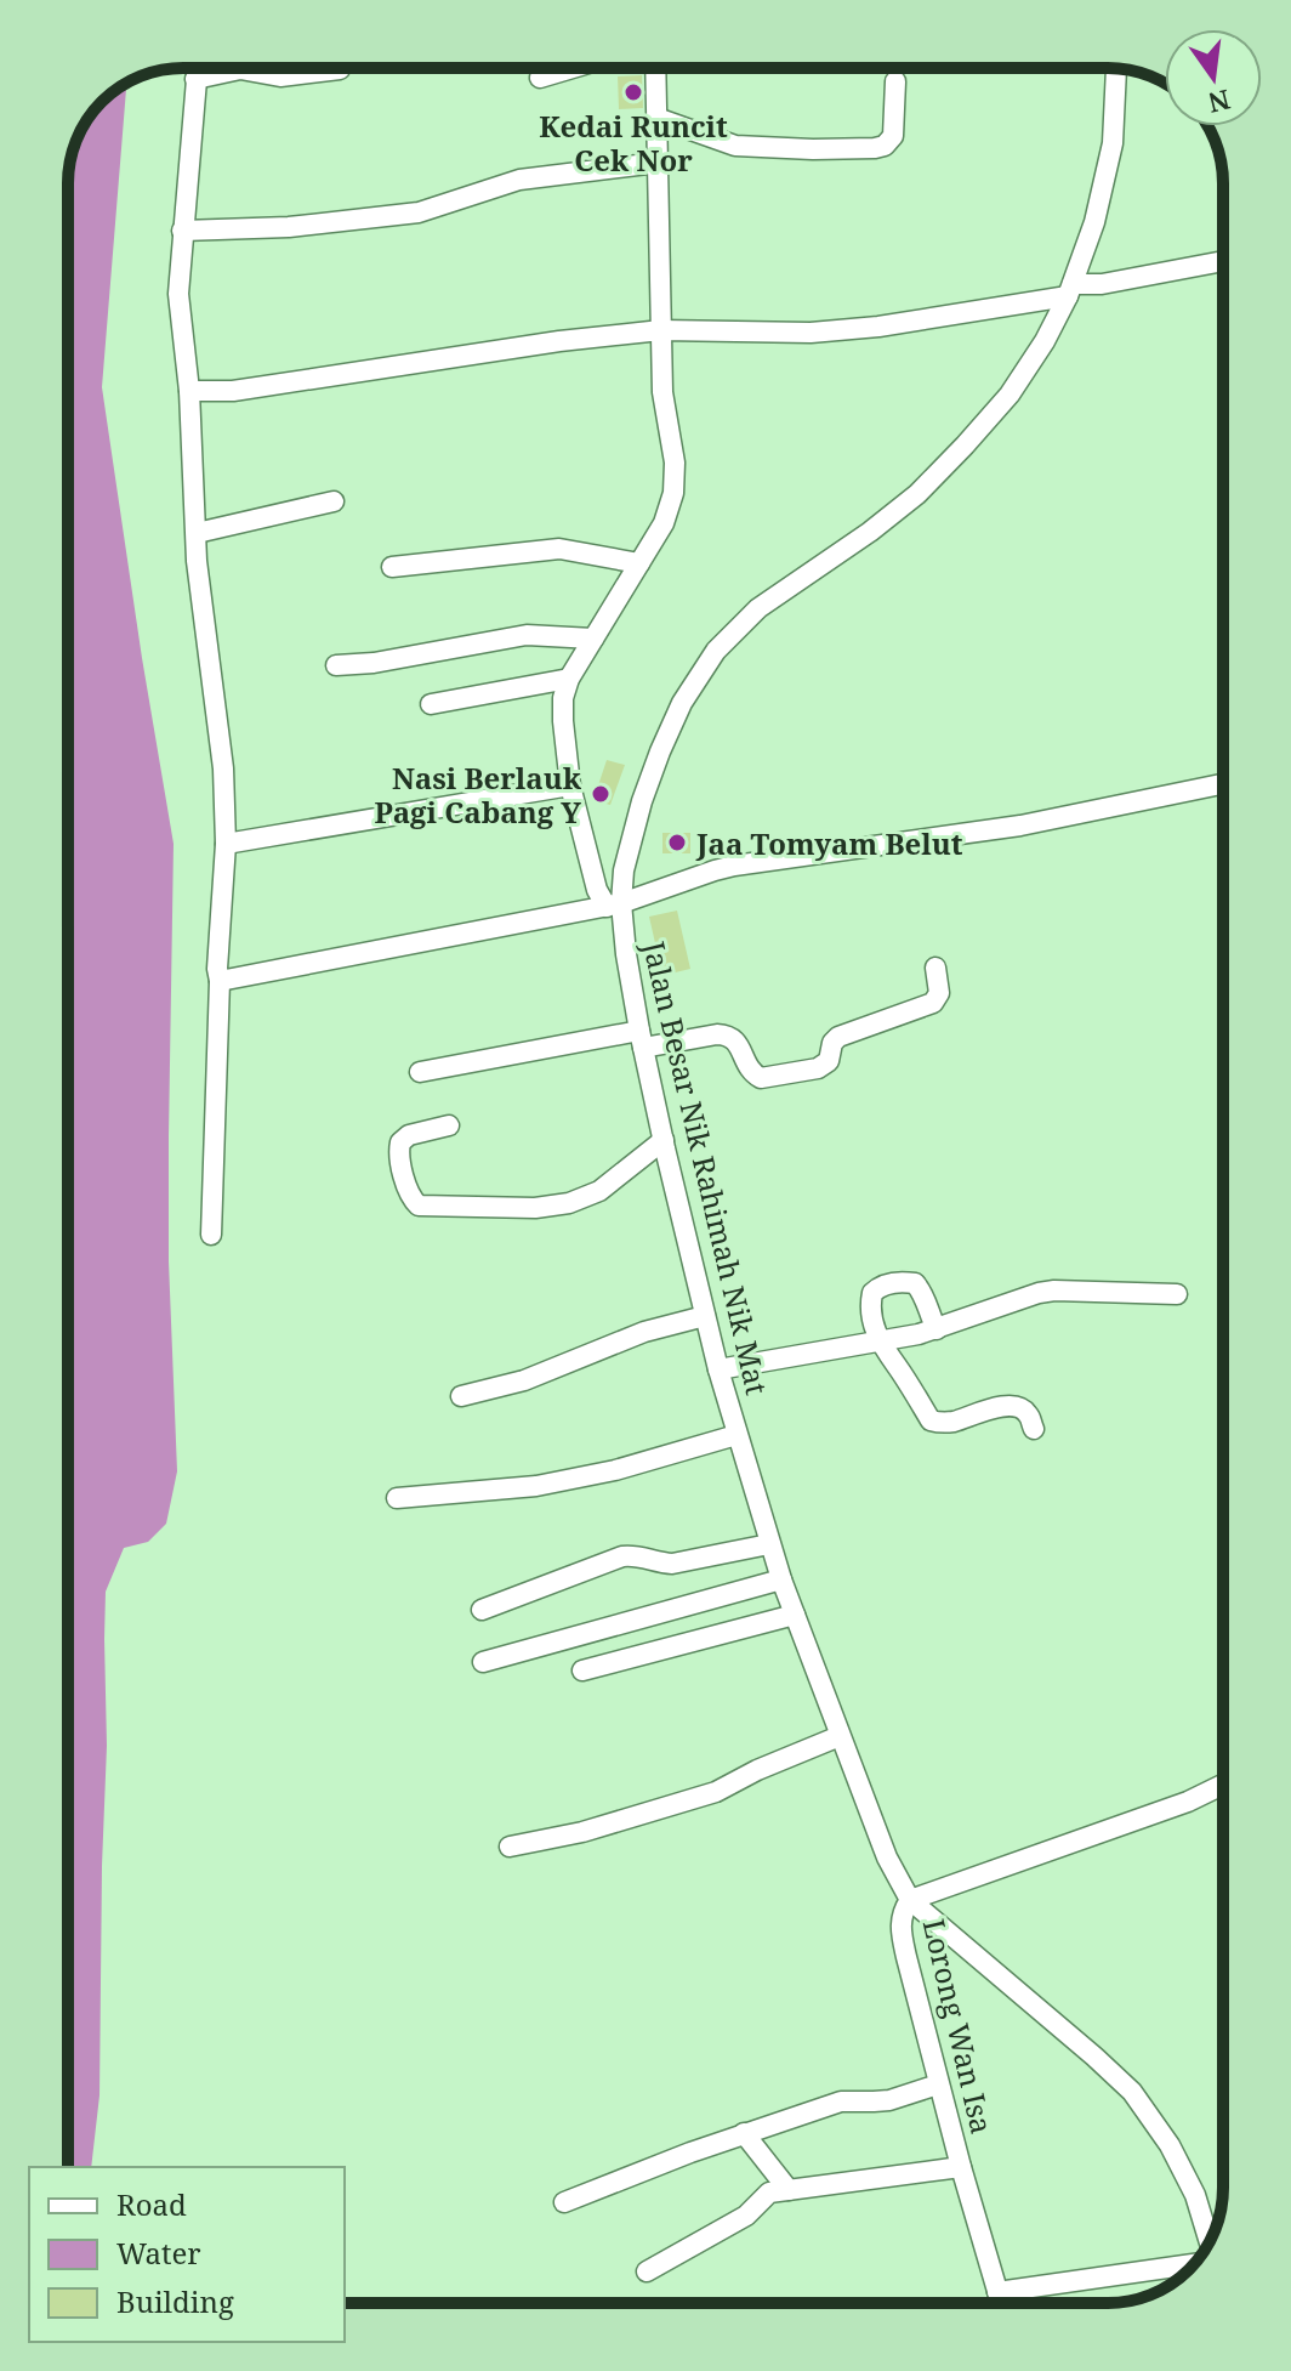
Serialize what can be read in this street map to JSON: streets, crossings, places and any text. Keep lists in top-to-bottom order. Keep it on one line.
{"streets":{"street":["Jalan Besar Nik Rahimah Nik Mat","Lorong Wan Isa"]},"crossings":[["Jalan Besar Nik Rahimah Nik Mat","Lorong Wan Isa"]],"places":["Kedai Runcit Cek Nor","Nasi Berlauk Pagi Cabang Y","Jaa Tomyam Belut"],"legend":["Road","Water","Building"],"north":"bottom"}
